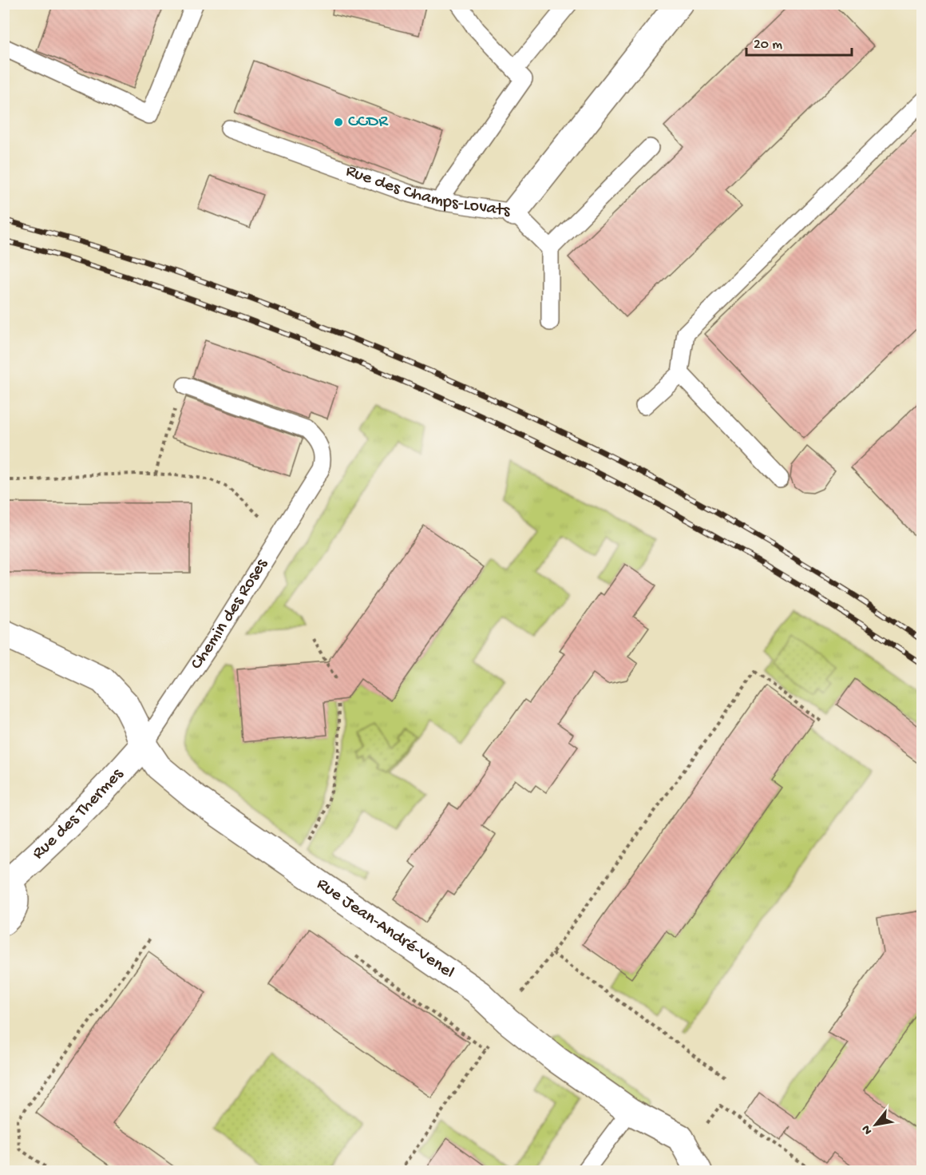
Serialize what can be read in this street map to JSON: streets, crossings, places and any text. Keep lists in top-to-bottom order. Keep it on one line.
{"streets":{"street":["Rue des Champs-Lovats","Rue des Thermes","Rue Jean-André-Venel"],"lane":["Chemin des Roses"]},"crossings":[["Chemin des Roses","Rue des Thermes"],["Chemin des Roses","Rue Jean-André-Venel"],["Rue des Thermes","Rue Jean-André-Venel"]],"places":["CCDR"],"scale_bar":"20 m","north":"bottom left"}
